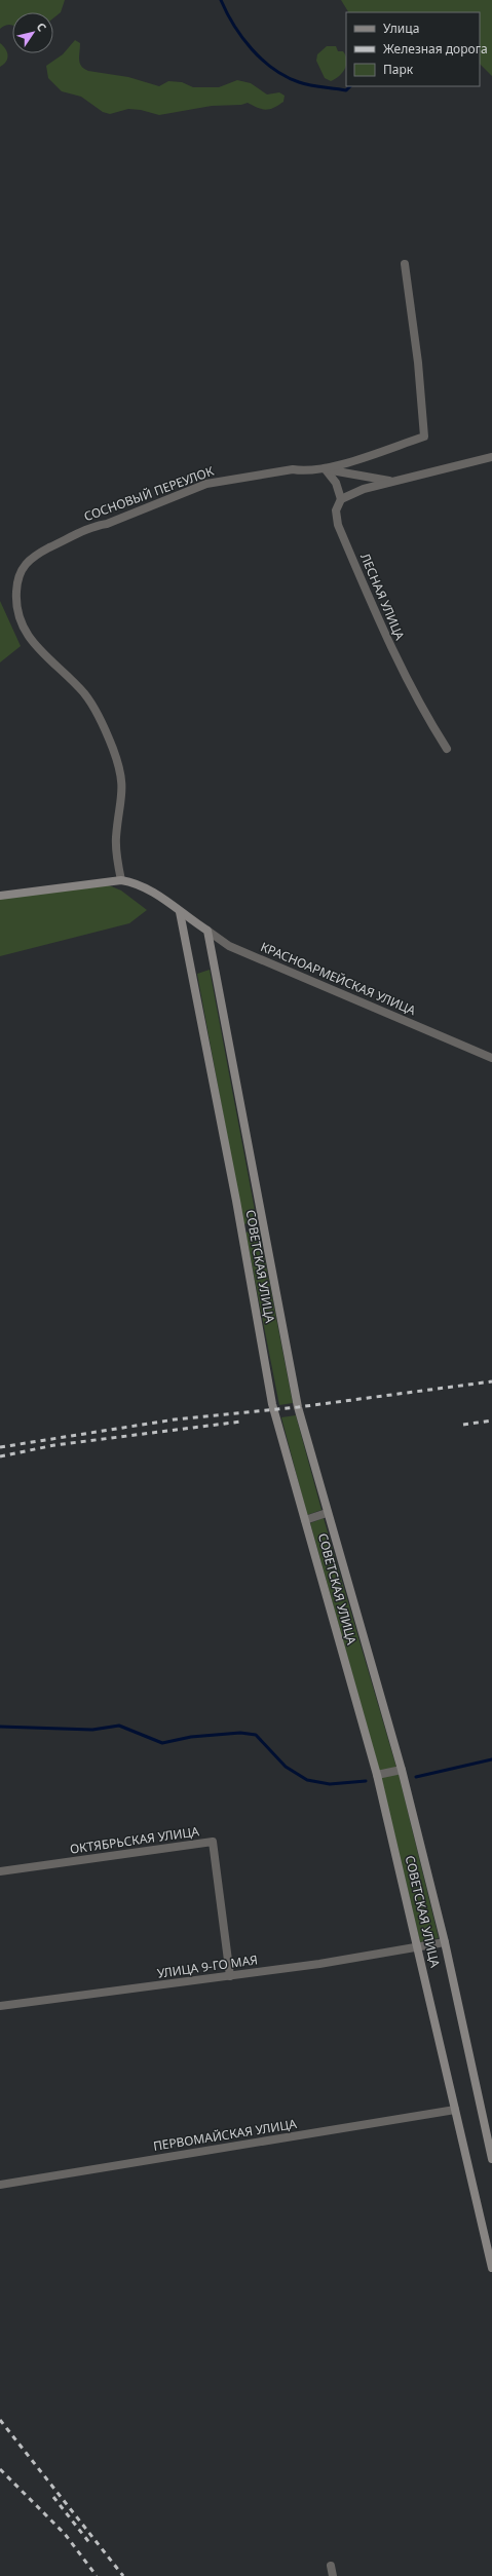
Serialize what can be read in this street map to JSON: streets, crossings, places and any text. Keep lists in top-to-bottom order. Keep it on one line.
{"streets":{"main road":["КРАСНОАРМЕЙСКАЯ УЛИЦА","СОВЕТСКАЯ УЛИЦА"],"street":["СОСНОВЫЙ ПЕРЕУЛОК","ЛЕСНАЯ УЛИЦА","ОКТЯБРЬСКАЯ УЛИЦА","УЛИЦА 9-ГО МАЯ","ПЕРВОМАЙСКАЯ УЛИЦА"]},"crossings":[["СОСНОВЫЙ ПЕРЕУЛОК","КРАСНОАРМЕЙСКАЯ УЛИЦА"],["КРАСНОАРМЕЙСКАЯ УЛИЦА","СОВЕТСКАЯ УЛИЦА"],["СОВЕТСКАЯ УЛИЦА","УЛИЦА 9-ГО МАЯ"],["СОВЕТСКАЯ УЛИЦА","ПЕРВОМАЙСКАЯ УЛИЦА"],["ОКТЯБРЬСКАЯ УЛИЦА","УЛИЦА 9-ГО МАЯ"]],"legend":["Улица","Железная дорога","Парк"],"north":"top right"}
